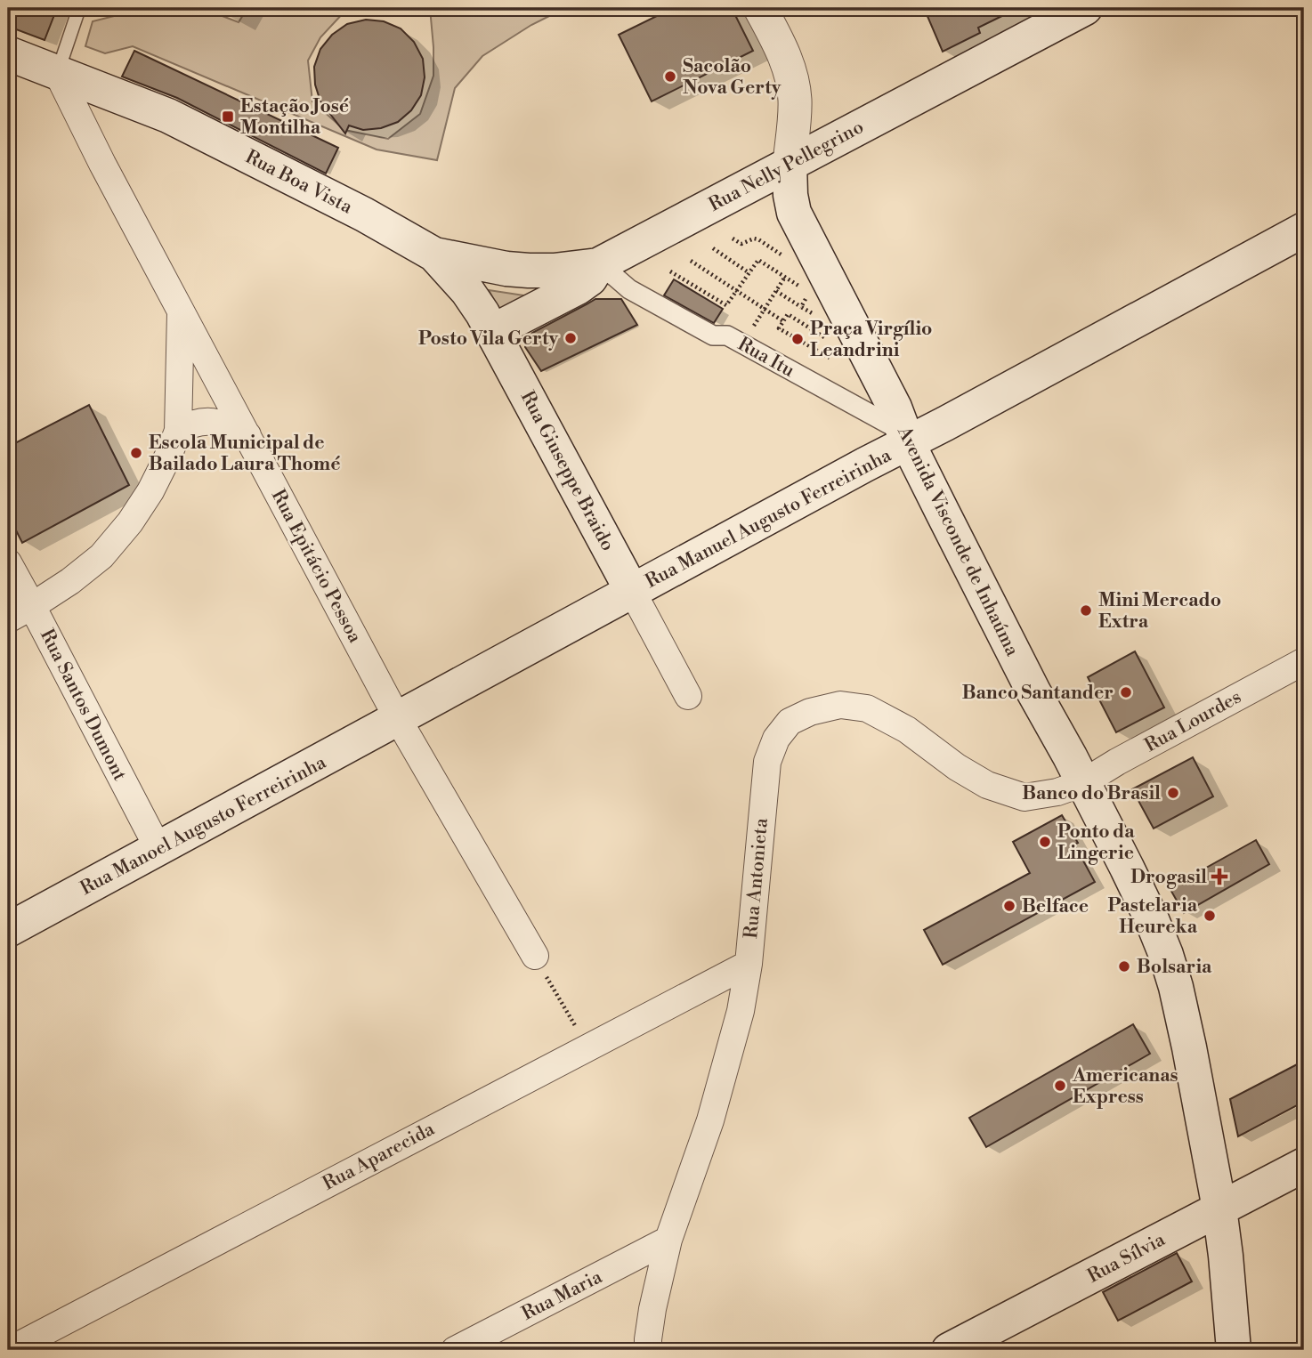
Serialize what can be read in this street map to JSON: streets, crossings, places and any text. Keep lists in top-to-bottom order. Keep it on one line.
{"streets":{"main road":["Rua Nelly Pellegrino","Rua Boa Vista","Rua Giuseppe Braido","Rua Manuel Augusto Ferreirinha","Avenida Visconde de Inhaúma","Rua Manoel Augusto Ferreirinha","Rua Sílvia"],"street":["Rua Itu","Rua Epitácio Pessoa","Rua Santos Dumont","Rua Lourdes","Rua Antonieta","Rua Aparecida","Rua Maria"]},"crossings":[["Rua Nelly Pellegrino","Rua Boa Vista"],["Rua Nelly Pellegrino","Rua Itu"],["Rua Nelly Pellegrino","Rua Giuseppe Braido"],["Rua Nelly Pellegrino","Avenida Visconde de Inhaúma"],["Rua Boa Vista","Rua Itu"],["Rua Boa Vista","Rua Giuseppe Braido"],["Rua Boa Vista","Rua Epitácio Pessoa"],["Rua Itu","Rua Manuel Augusto Ferreirinha"],["Rua Itu","Avenida Visconde de Inhaúma"],["Rua Giuseppe Braido","Rua Manuel Augusto Ferreirinha"],["Rua Manuel Augusto Ferreirinha","Avenida Visconde de Inhaúma"],["Rua Manuel Augusto Ferreirinha","Rua Epitácio Pessoa"],["Rua Manuel Augusto Ferreirinha","Rua Manoel Augusto Ferreirinha"],["Avenida Visconde de Inhaúma","Rua Lourdes"],["Avenida Visconde de Inhaúma","Rua Antonieta"],["Avenida Visconde de Inhaúma","Rua Sílvia"],["Rua Epitácio Pessoa","Rua Manoel Augusto Ferreirinha"],["Rua Santos Dumont","Rua Manoel Augusto Ferreirinha"],["Rua Lourdes","Rua Antonieta"],["Rua Antonieta","Rua Aparecida"],["Rua Antonieta","Rua Maria"]],"places":{"other":["Sacolão Nova Gerty","Posto Vila Gerty","Praça Virgílio Leandrini","Escola Municipal de Bailado Laura Thomé","Mini Mercado Extra","Banco Santander","Banco do Brasil","Ponto da Lingerie","Belface","Pastelaria Heureka","Bolsaria","Americanas Express"],"transit":["Estação José Montilha"],"health":["Drogasil"]}}
